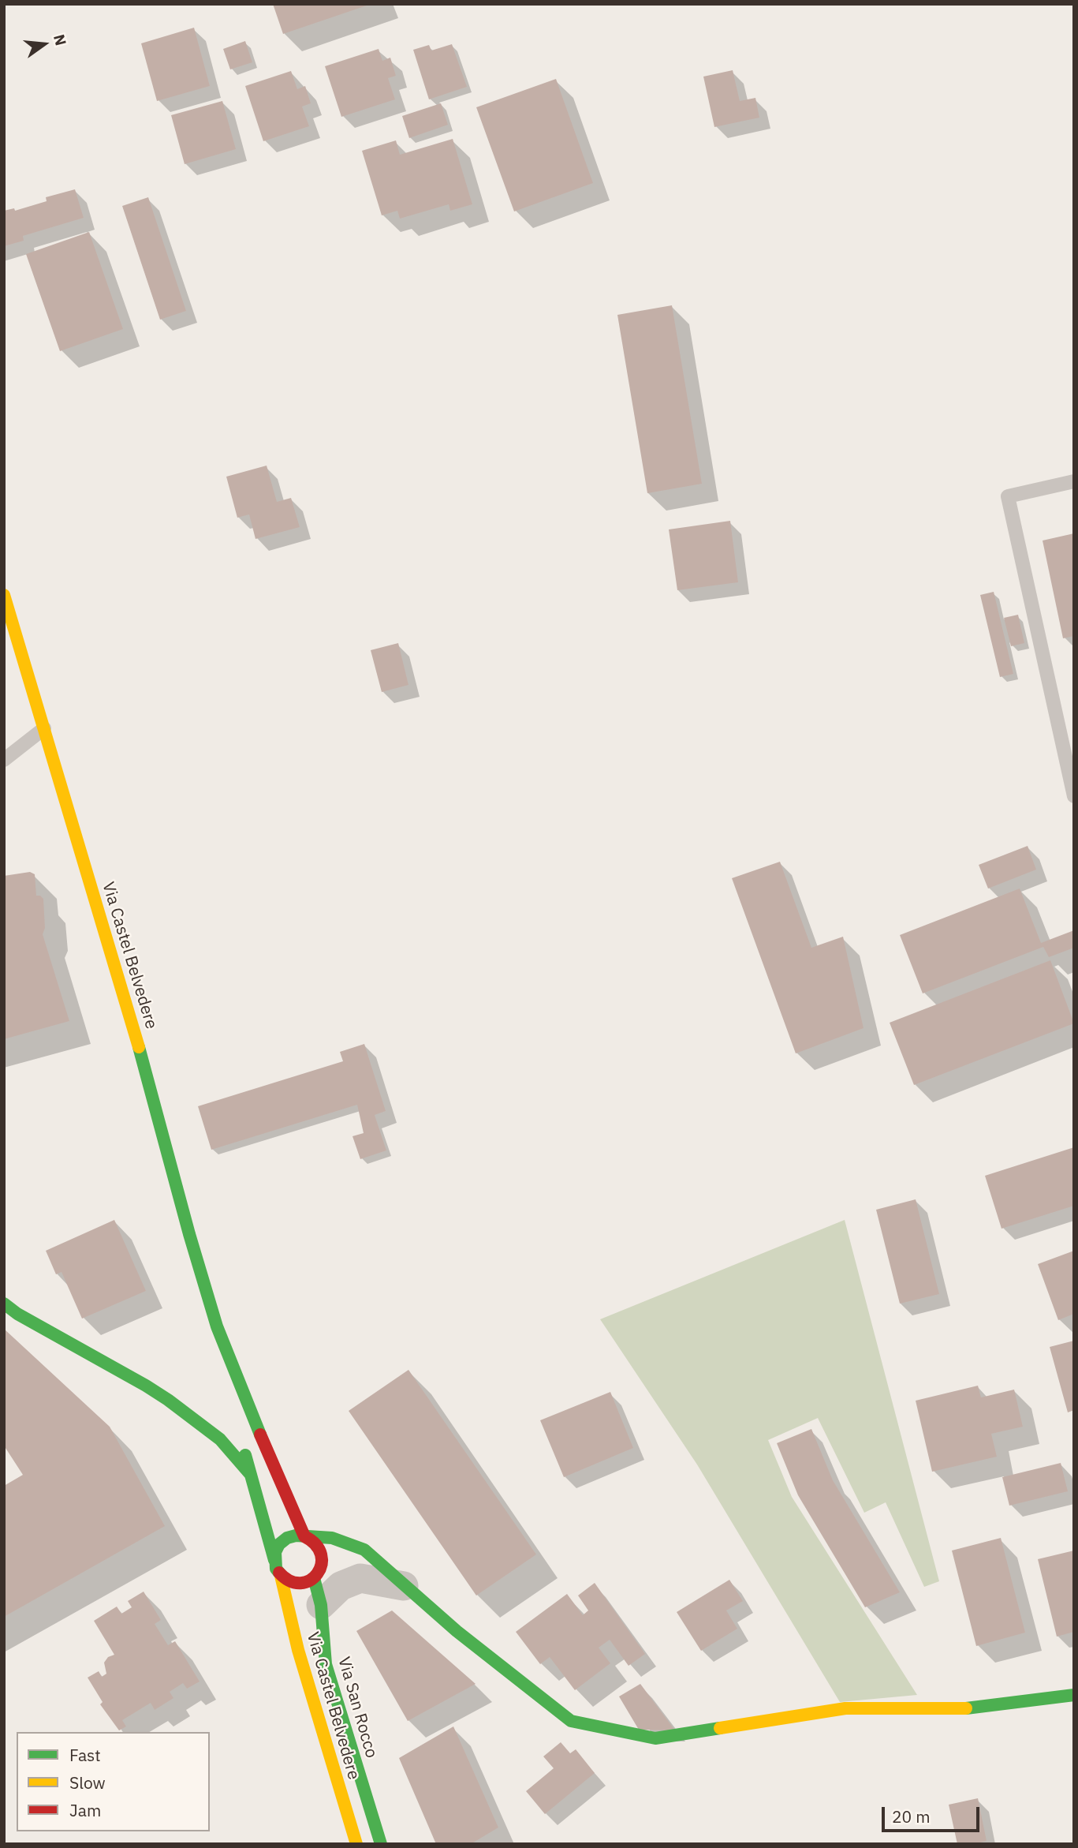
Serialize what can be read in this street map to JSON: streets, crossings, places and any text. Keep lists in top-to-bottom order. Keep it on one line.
{"streets":{"street":["Via Castel Belvedere","Via San Rocco"]},"legend":["Fast","Slow","Jam"],"scale_bar":"20 m","north":"right"}
